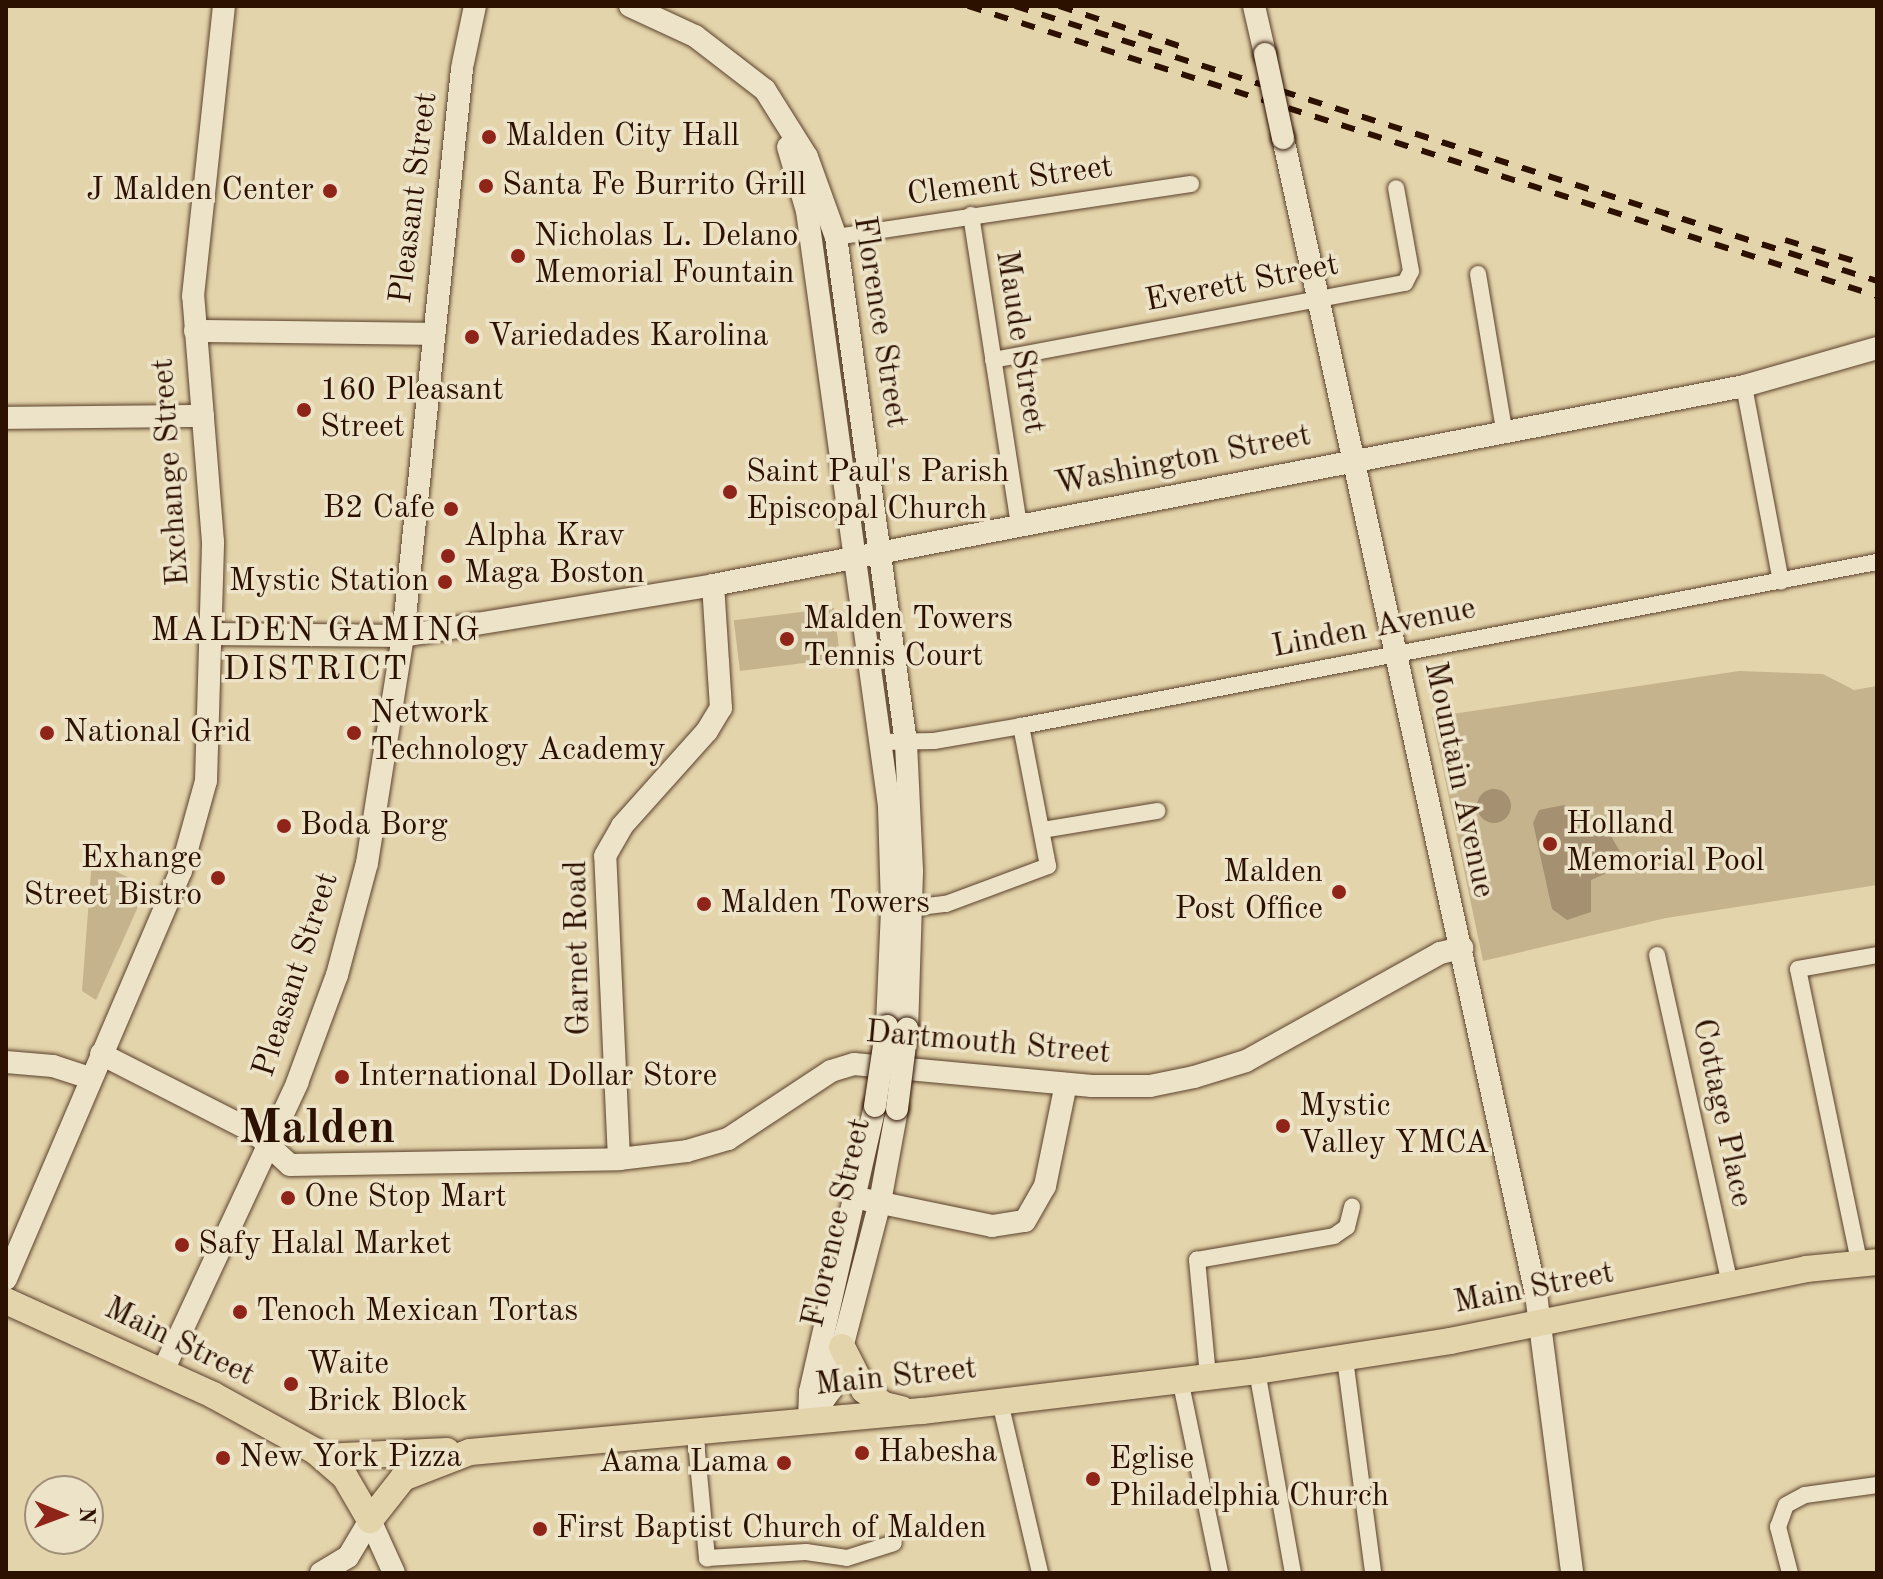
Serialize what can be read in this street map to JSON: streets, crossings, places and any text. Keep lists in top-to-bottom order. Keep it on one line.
{"streets":{"main road":["Main Street"],"street":["Clement Street","Pleasant Street","Everett Street","Florence Street","Maude Street","Washington Street","Exchange Street","Linden Avenue","Mountain Avenue","Garnet Road","Dartmouth Street","Cottage Place"]},"crossings":[["Clement Street","Florence Street"],["Clement Street","Maude Street"],["Pleasant Street","Washington Street"],["Pleasant Street","Exchange Street"],["Pleasant Street","Dartmouth Street"],["Pleasant Street","Main Street"],["Everett Street","Maude Street"],["Everett Street","Mountain Avenue"],["Florence Street","Washington Street"],["Florence Street","Linden Avenue"],["Florence Street","Main Street"],["Maude Street","Washington Street"],["Washington Street","Exchange Street"],["Washington Street","Mountain Avenue"],["Washington Street","Garnet Road"],["Exchange Street","Dartmouth Street"],["Linden Avenue","Mountain Avenue"],["Mountain Avenue","Dartmouth Street"],["Mountain Avenue","Main Street"],["Garnet Road","Dartmouth Street"],["Cottage Place","Main Street"]],"districts":["MALDEN GAMING DISTRICT","Malden"],"places":["Malden City Hall","Santa Fe Burrito Grill","J Malden Center","Nicholas L. Delano Memorial Fountain","Variedades Karolina","160 Pleasant Street","Saint Paul's Parish Episcopal Church","B2 Cafe","Alpha Krav Maga Boston","Mystic Station","Malden Towers Tennis Court","National Grid","Network Technology Academy","Boda Borg","Holland Memorial Pool","Exhange Street Bistro","Malden Post Office","Malden Towers","International Dollar Store","Mystic Valley YMCA","One Stop Mart","Safy Halal Market","Tenoch Mexican Tortas","Waite Brick Block","Habesha","New York Pizza","Aama Lama","Eglise Philadelphia Church","First Baptist Church of Malden"],"north":"right"}
